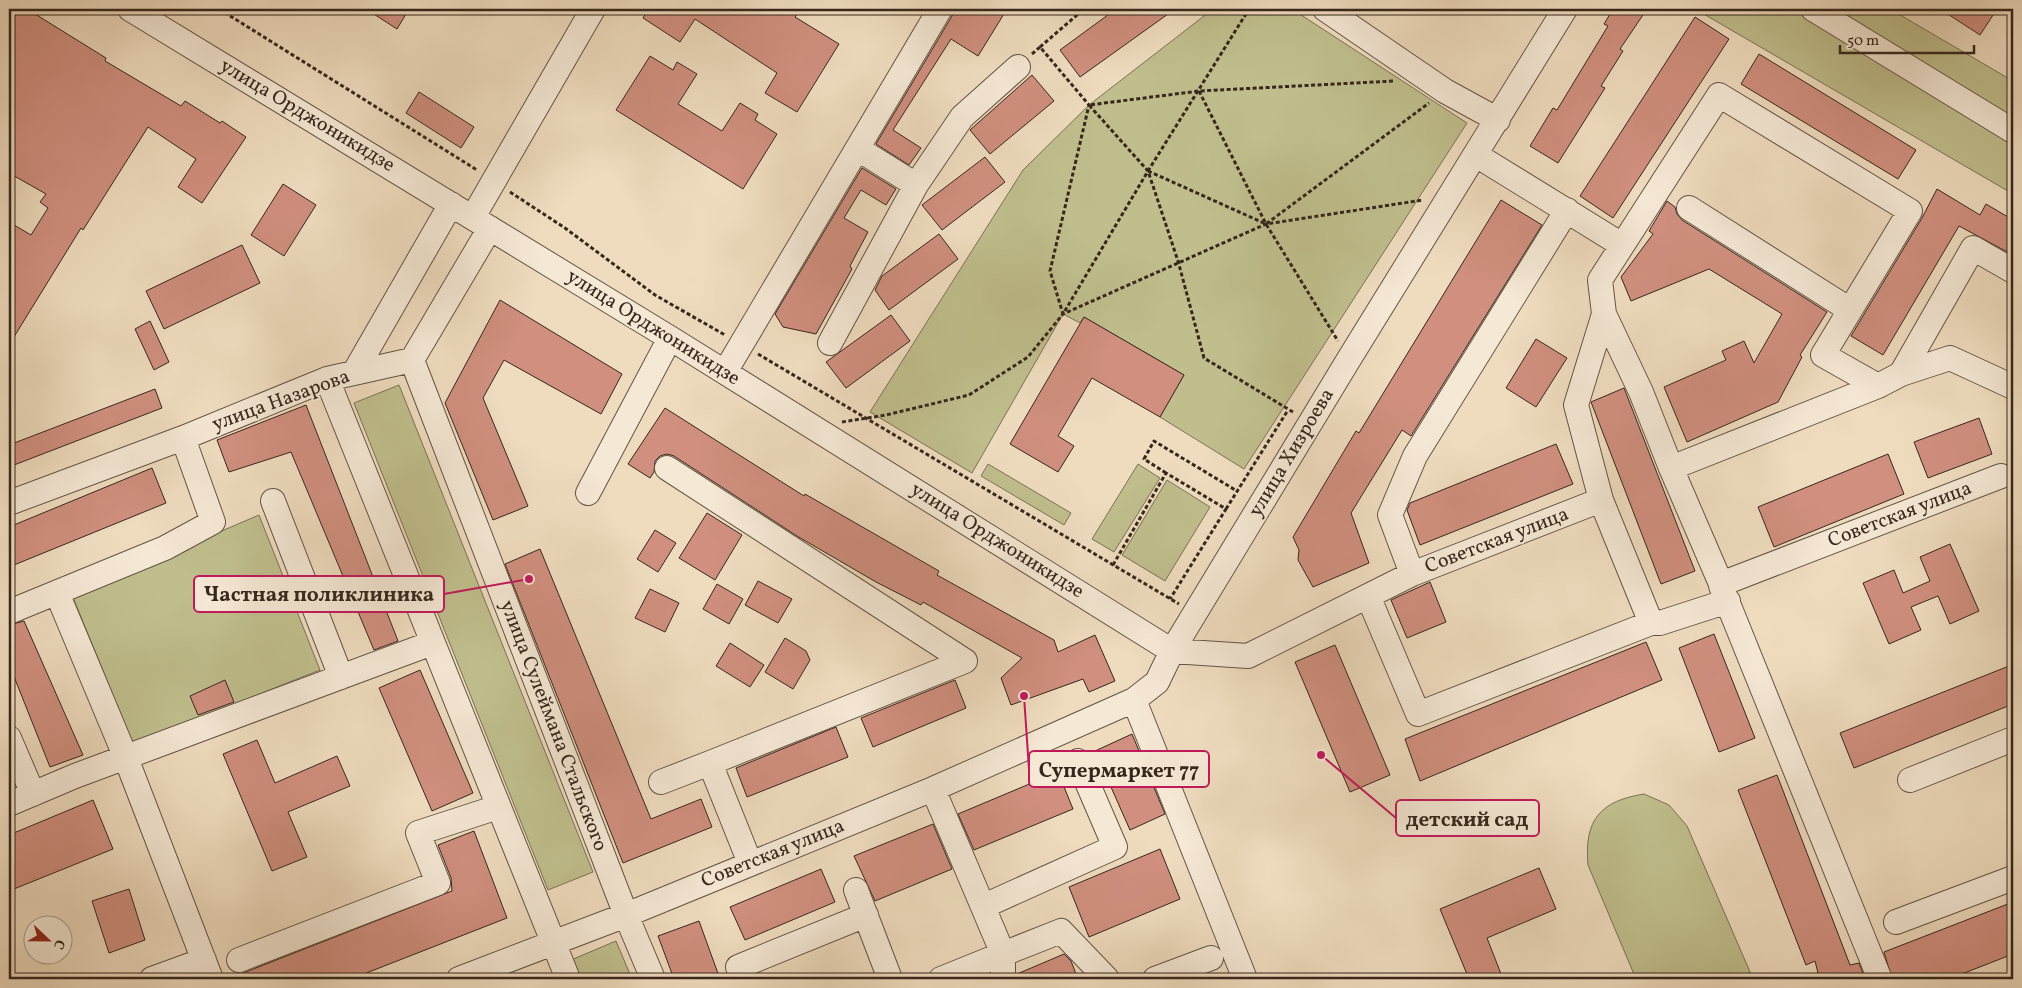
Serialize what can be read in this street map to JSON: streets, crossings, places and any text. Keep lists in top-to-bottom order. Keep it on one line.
{"streets":{"street":["улица Орджоникидзе","улица Назарова","улица Хизроева","Советская улица","улица Сулеймана Стальского"]},"crossings":[["улица Орджоникидзе","улица Хизроева"],["улица Назарова","улица Сулеймана Стальского"],["улица Хизроева","Советская улица"],["Советская улица","улица Сулеймана Стальского"]],"places":["Частная поликлиника","Супермаркет 77","детский сад"],"scale_bar":"50 m","north":"right"}
